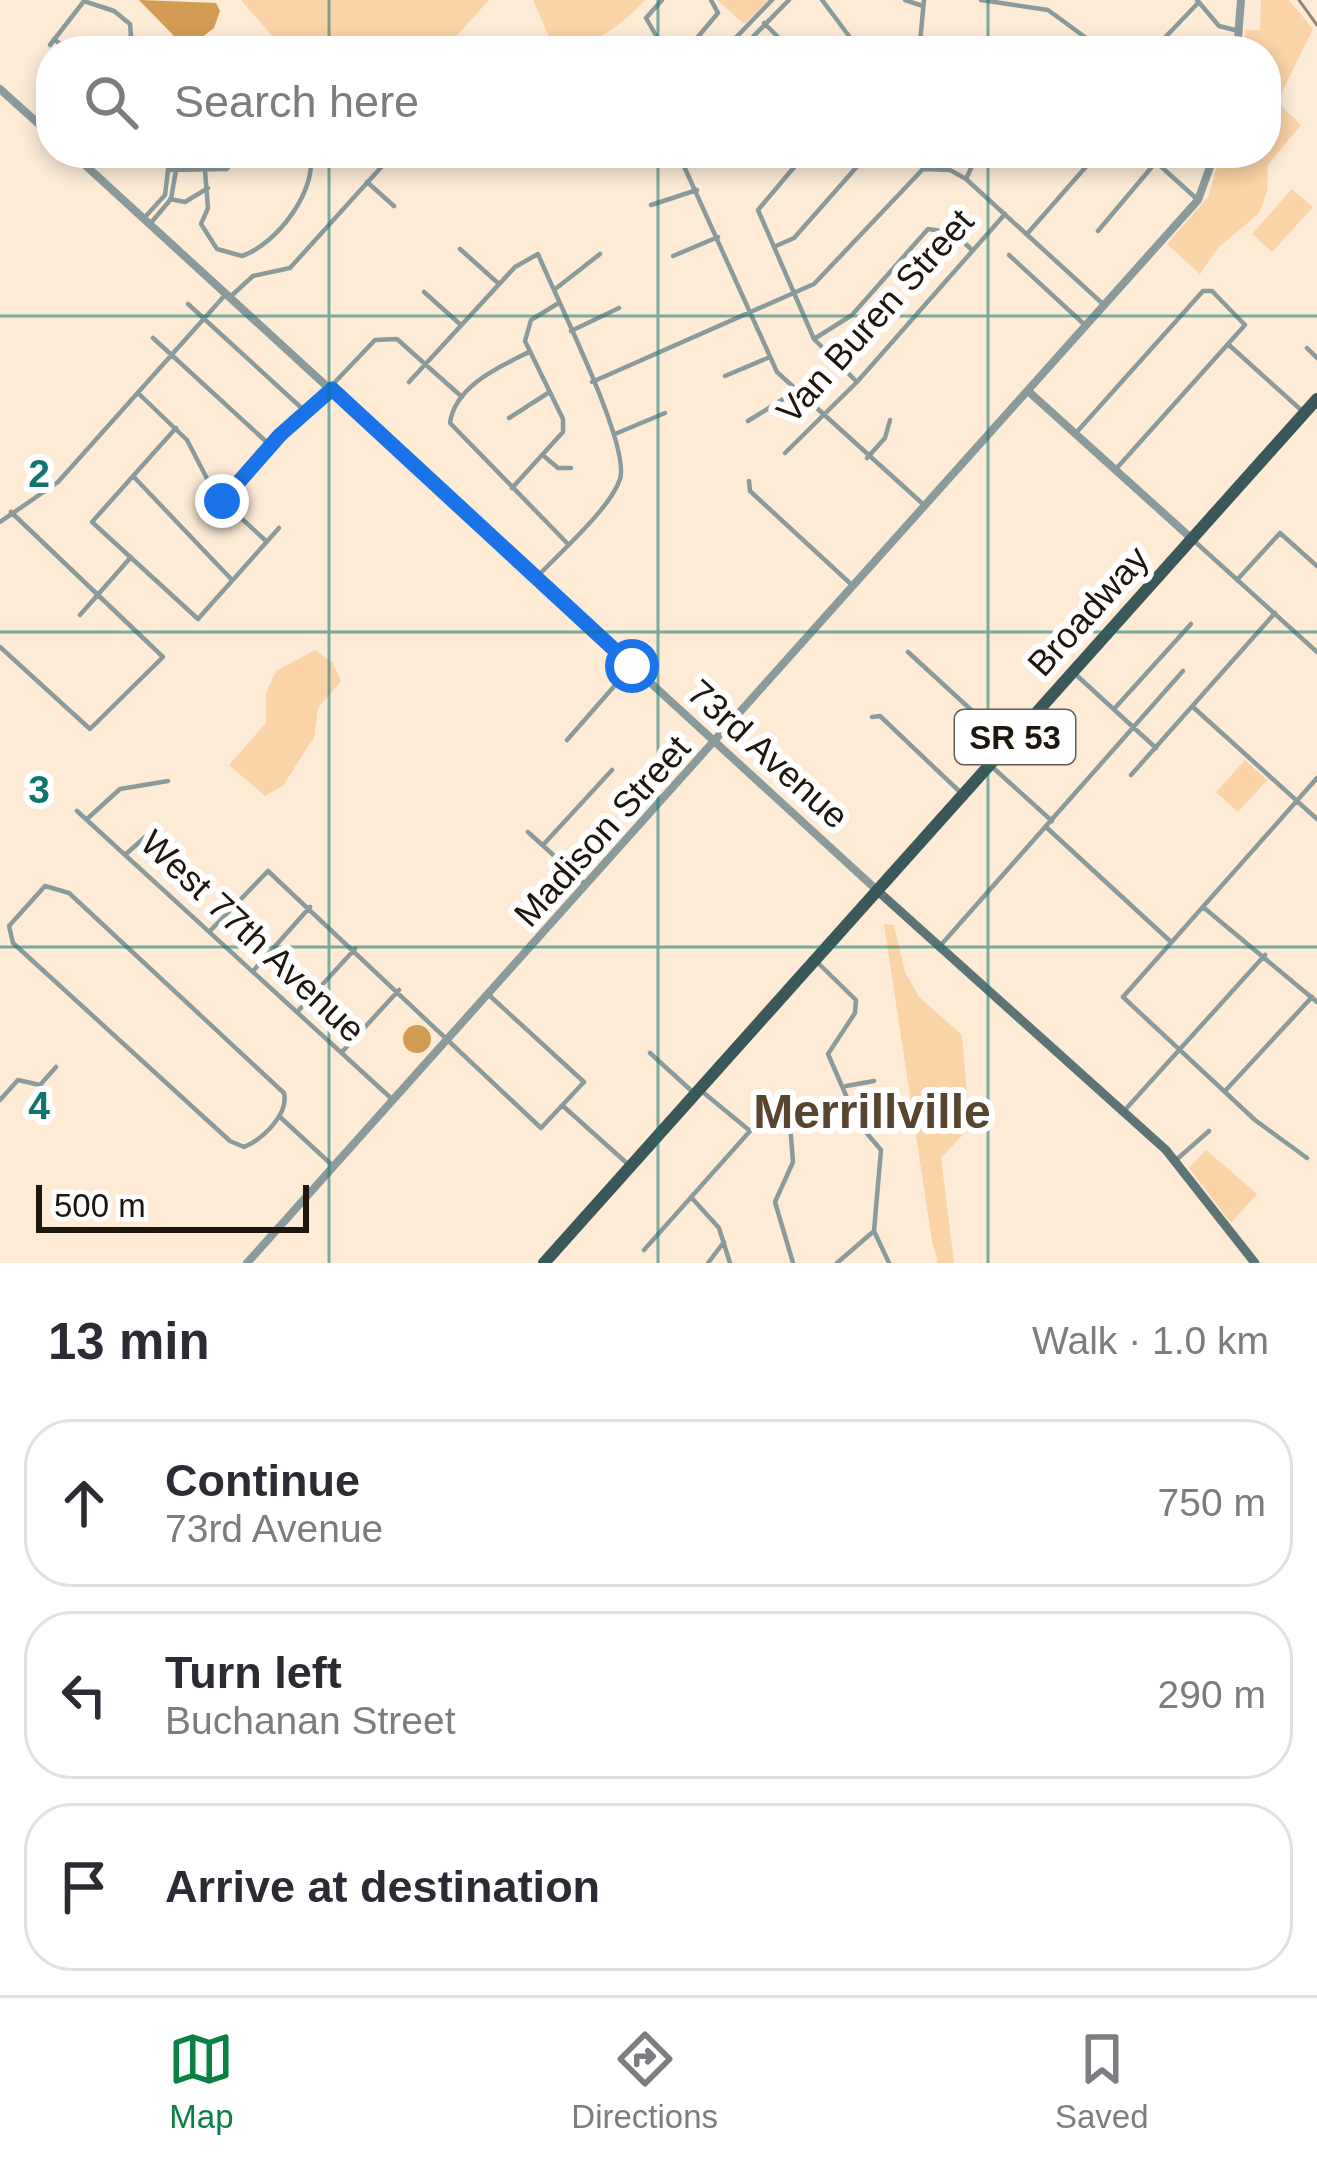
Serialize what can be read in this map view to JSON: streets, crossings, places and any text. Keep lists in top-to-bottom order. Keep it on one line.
{"streets":{"main road":["Broadway","SR 53","73rd Avenue"],"street":["Van Buren Street","Madison Street","West 77th Avenue"]},"crossings":[["Broadway","73rd Avenue"],["73rd Avenue","Madison Street"],["Madison Street","West 77th Avenue"]],"districts":["Merrillville"],"scale_bar":"500 m","page":{"search":"Search here","scale":"500 m","heading":["13 min","Walk · 1.0 km"],"list":[["Continue","73rd Avenue","750 m"],["Turn left","Buchanan Street","290 m"],"Arrive at destination"],"nav":["Map","Directions","Saved"]},"grid":{"rows":["2","3","4"]}}
